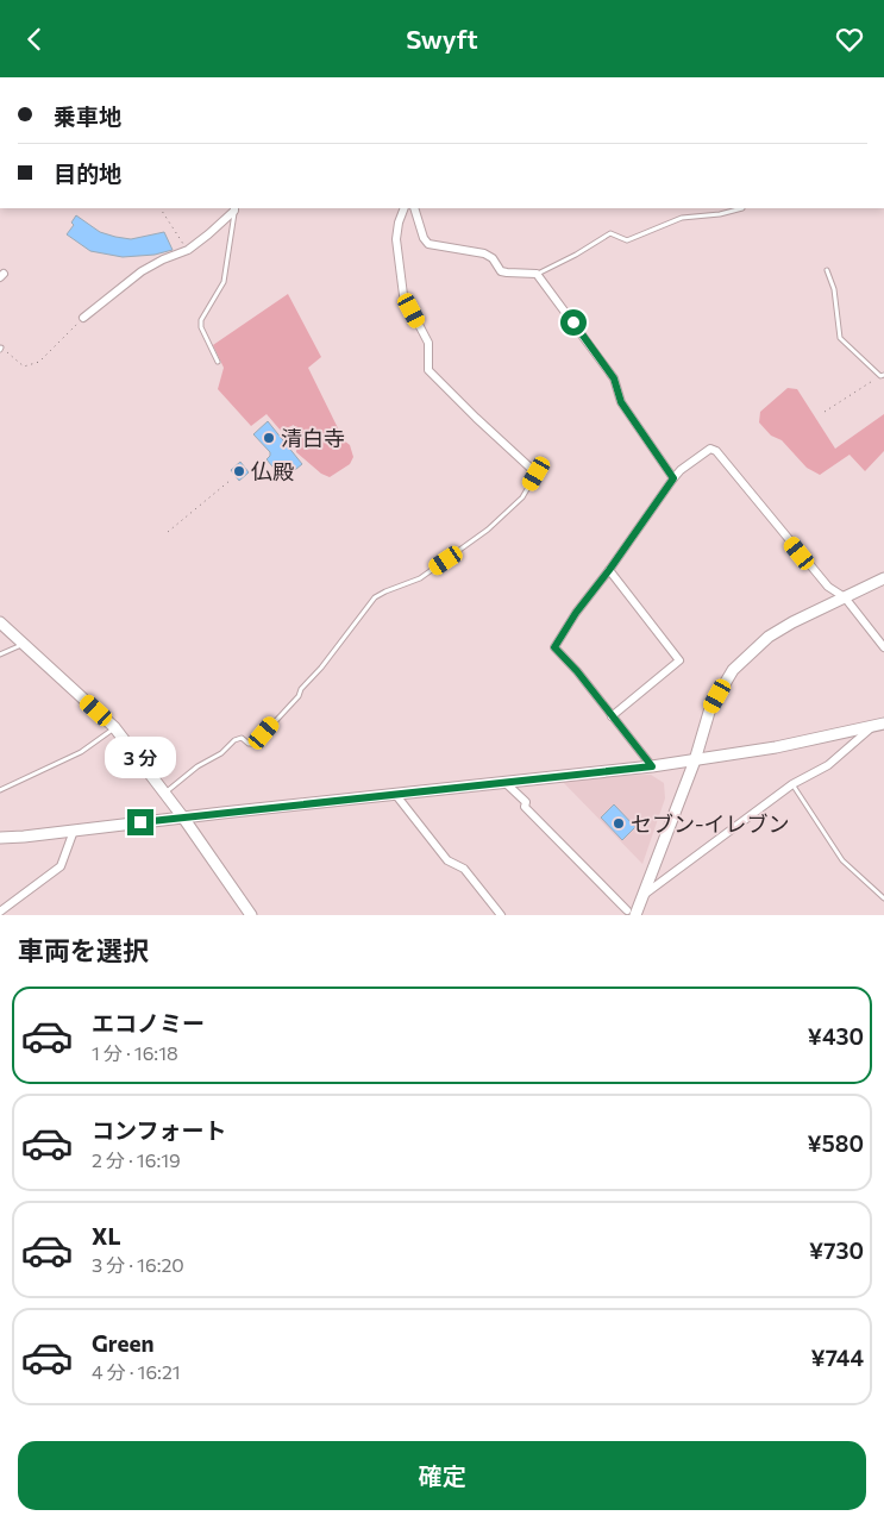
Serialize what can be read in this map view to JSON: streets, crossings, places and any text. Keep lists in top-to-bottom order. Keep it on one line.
{"places":["清白寺","仏殿","セブン-イレブン"],"page":{"header":"Swyft","banner":["乗車地","目的地"],"bubble":"3 分","heading":"車両を選択","list":[{"name":"エコノミー","note":"1 分 · 16:18","value":"¥430"},{"name":"コンフォート","note":"2 分 · 16:19","value":"¥580"},{"name":"XL","note":"3 分 · 16:20","value":"¥730"},{"name":"Green","note":"4 分 · 16:21","value":"¥744"}],"buttons":"確定"}}
